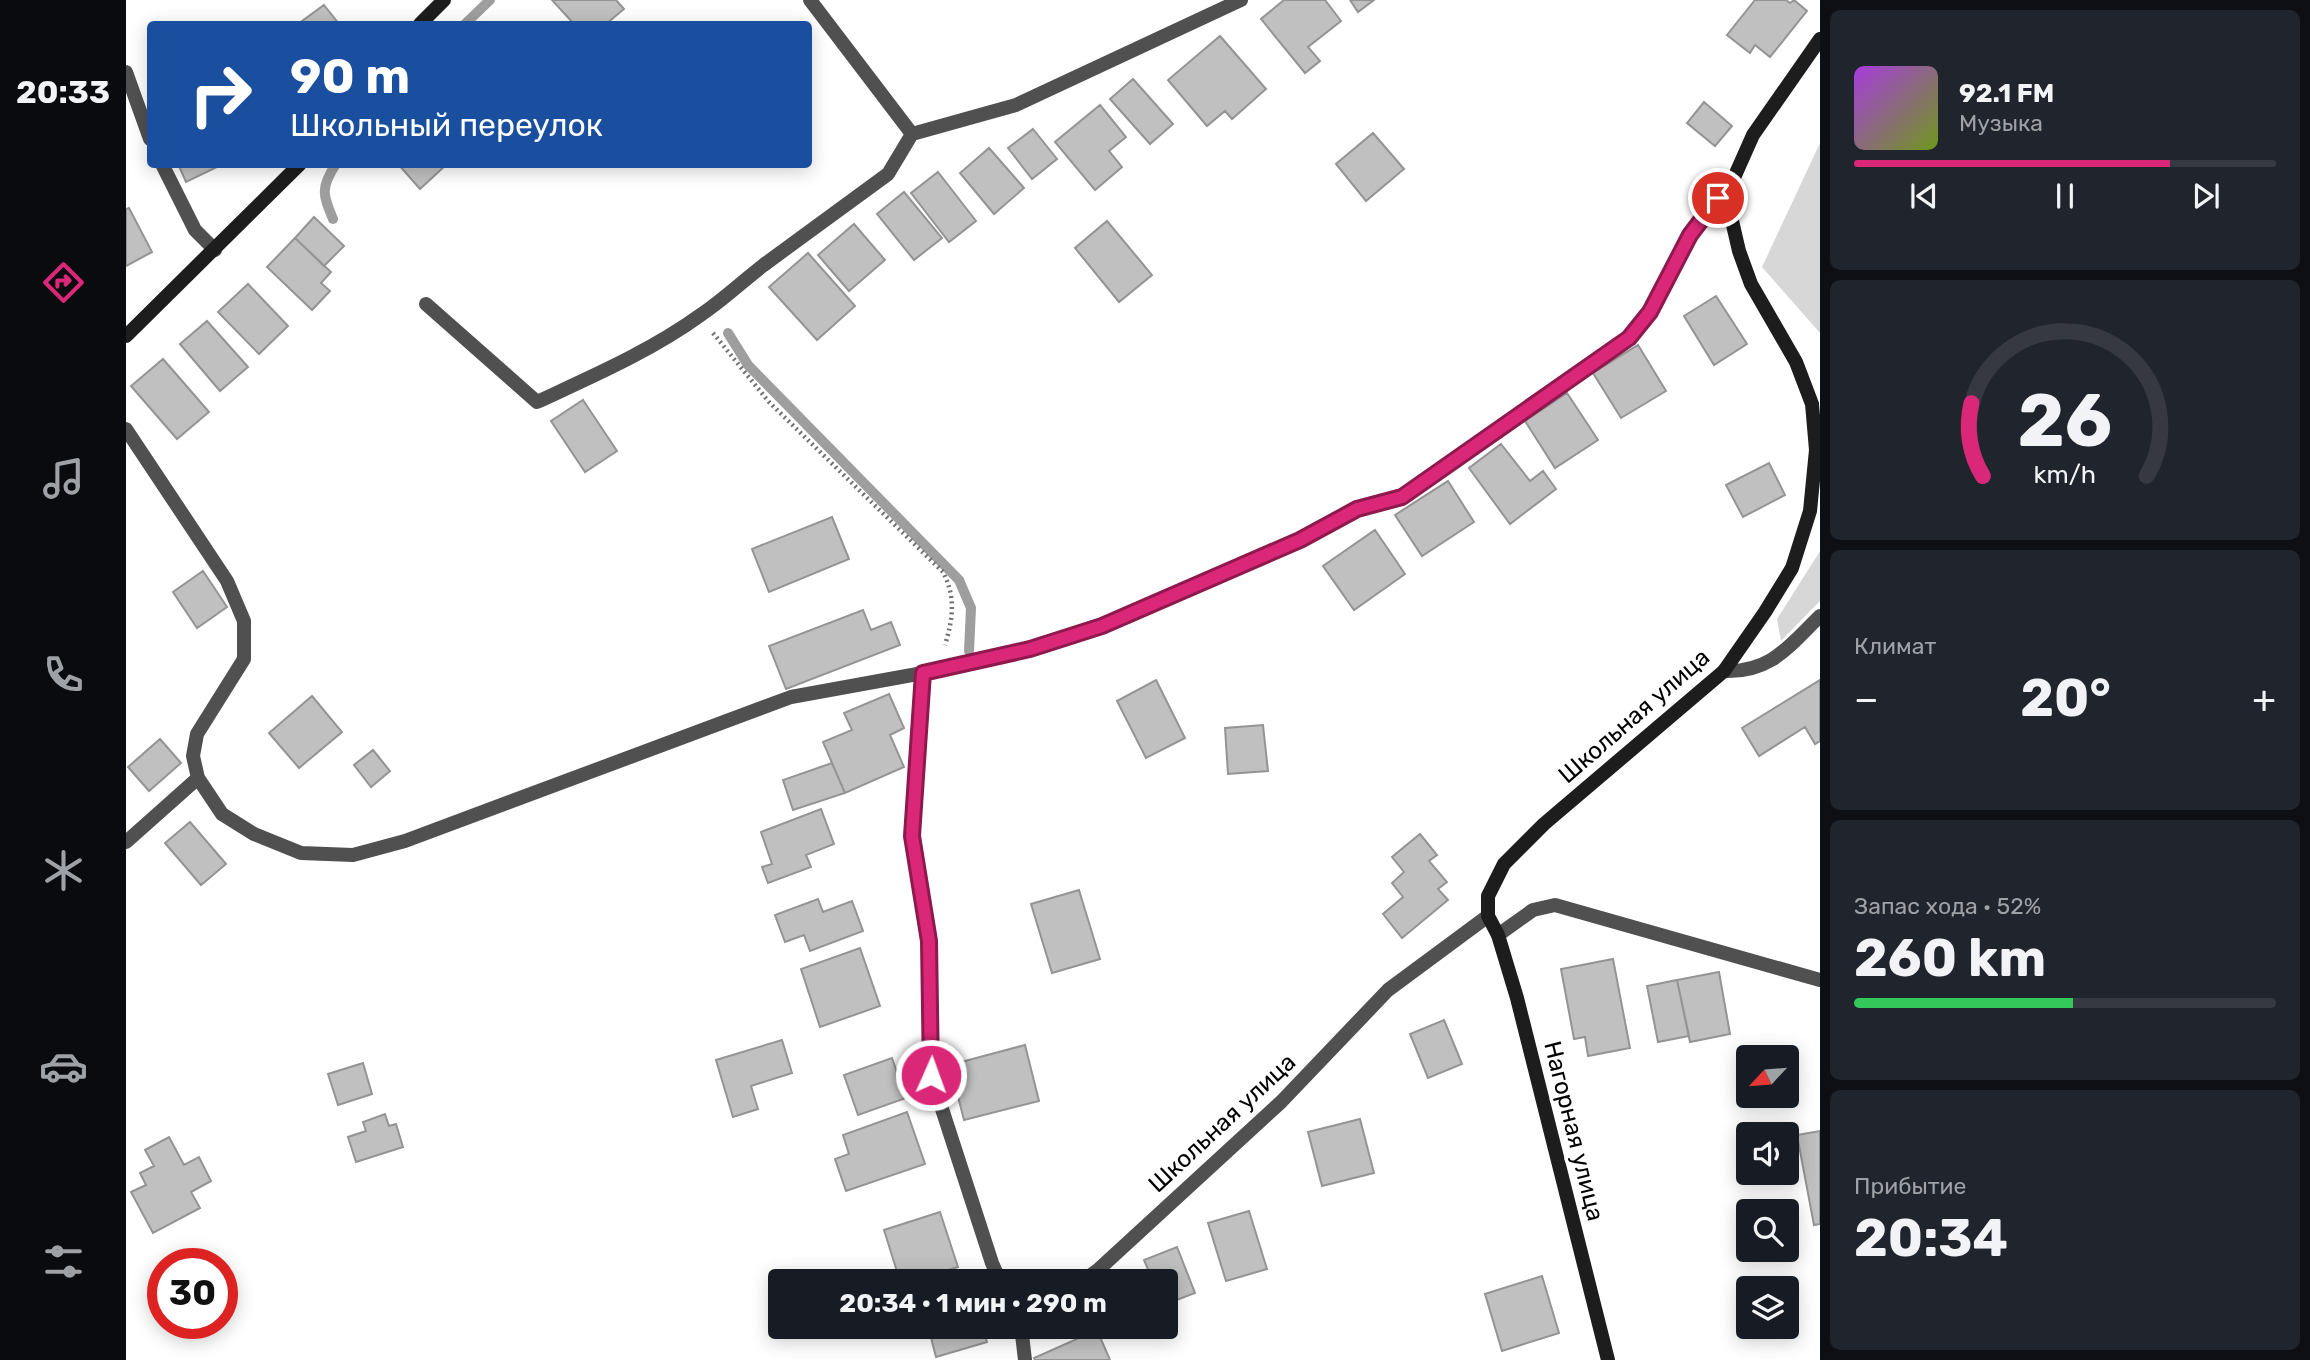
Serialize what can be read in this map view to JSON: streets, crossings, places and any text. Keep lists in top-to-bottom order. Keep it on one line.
{"streets":{"street":["Школьная улица","Нагорная улица"]},"crossings":[["Школьная улица","Нагорная улица"]],"north":"bottom left","page":{"tabs":"20:33","turn":["90 m","Школьный переулок"],"song":["92.1 FM","Музыка"],"tile":["Климат",["Запас хода · 52%","260 km"],["Прибытие","20:34"]],"heat":["−","20°","+"],"limit":"30","trip":"20:34 · 1 мин · 290 m","gauge":["26","km/h"]}}
